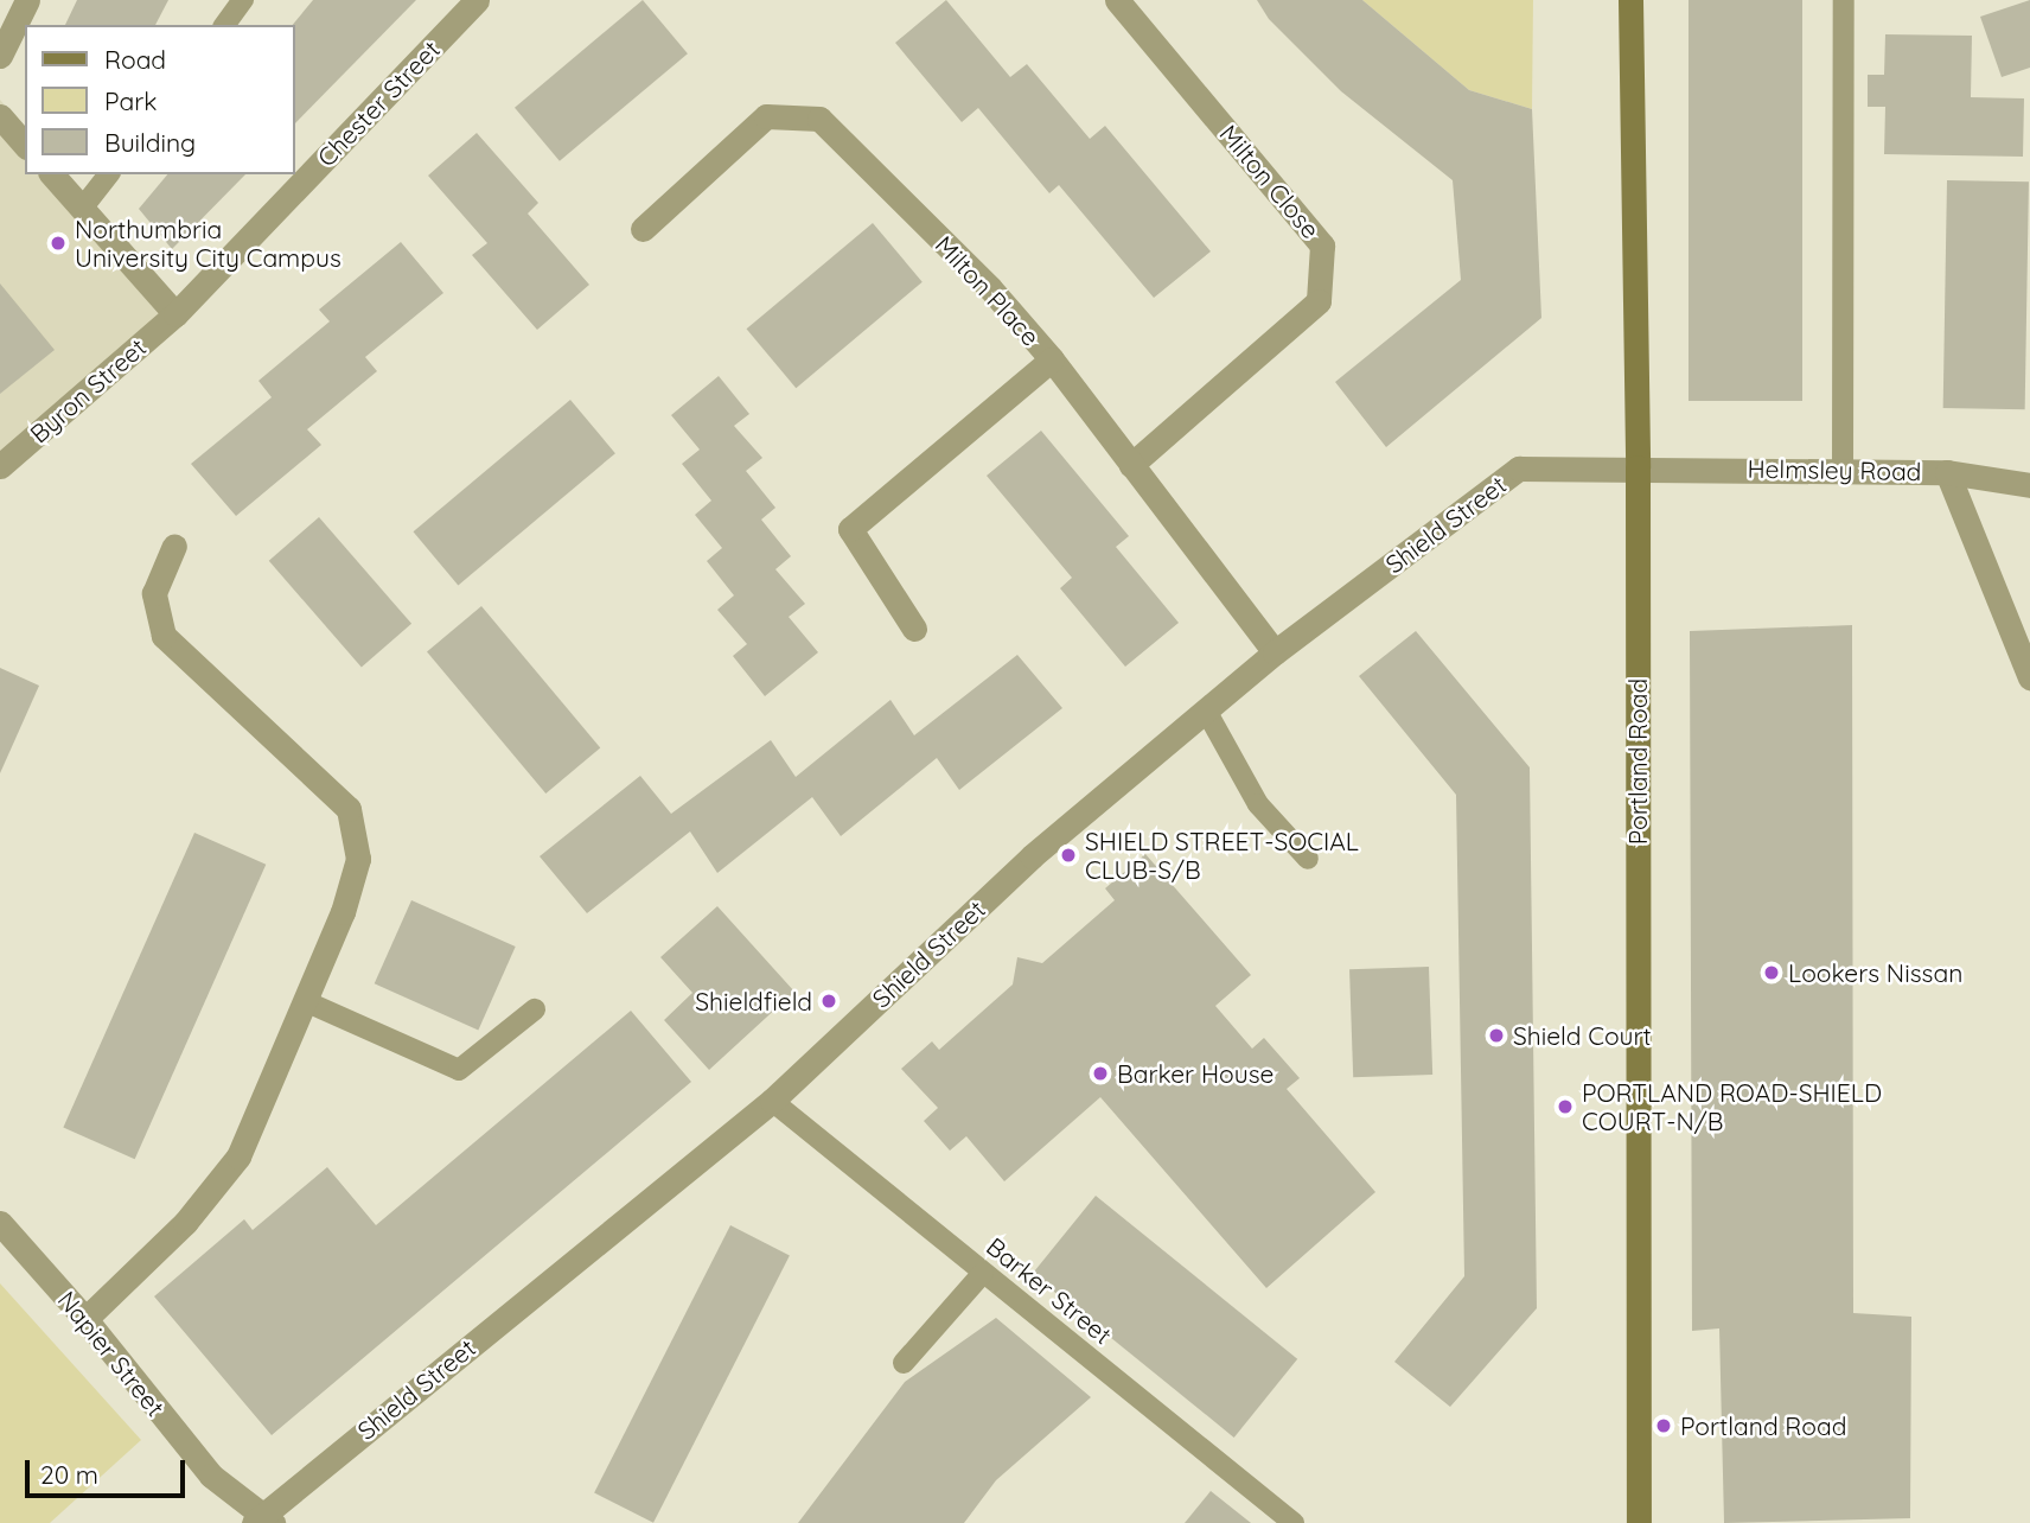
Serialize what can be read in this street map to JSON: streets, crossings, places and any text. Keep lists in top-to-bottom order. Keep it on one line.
{"streets":{"main road":["Portland Road"],"street":["Chester Street","Milton Close","Milton Place","Byron Street","Helmsley Road","Shield Street","Napier Street"],"lane":["Barker Street"]},"crossings":[["Chester Street","Byron Street"],["Milton Close","Milton Place"],["Milton Place","Shield Street"],["Helmsley Road","Shield Street"],["Helmsley Road","Portland Road"],["Shield Street","Portland Road"],["Shield Street","Barker Street"],["Shield Street","Napier Street"]],"places":["Northumbria University City Campus","SHIELD STREET-SOCIAL CLUB-S/B","Lookers Nissan","Shieldfield","Shield Court","Barker House","PORTLAND ROAD-SHIELD COURT-N/B","Portland Road"],"legend":["Road","Park","Building"],"scale_bar":"20 m"}
